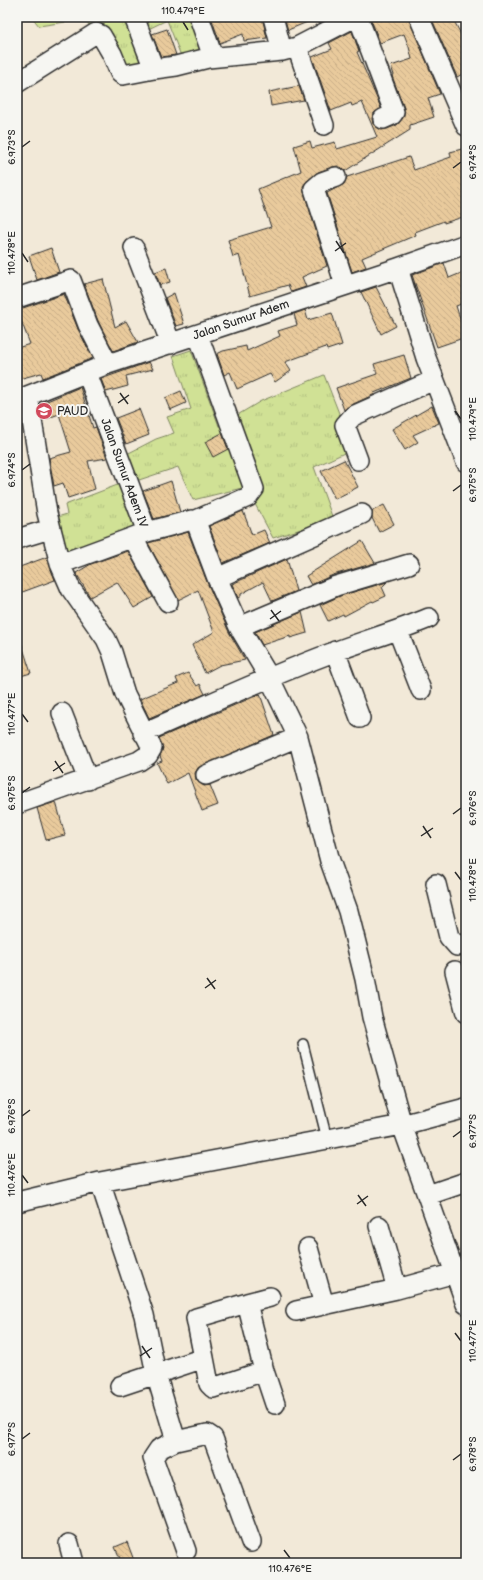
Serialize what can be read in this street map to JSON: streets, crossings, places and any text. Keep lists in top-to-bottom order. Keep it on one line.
{"streets":{"street":["Jalan Sumur Adem","Jalan Sumur Adem IV"]},"crossings":[["Jalan Sumur Adem","Jalan Sumur Adem IV"]],"places":{"school or university":["PAUD"]},"coordinates":["110.479°E","6.973°S","6.974°S","110.478°E","6.975°S","110.477°E","6.976°S","6.977°S","110.476°E","6.978°S"]}
